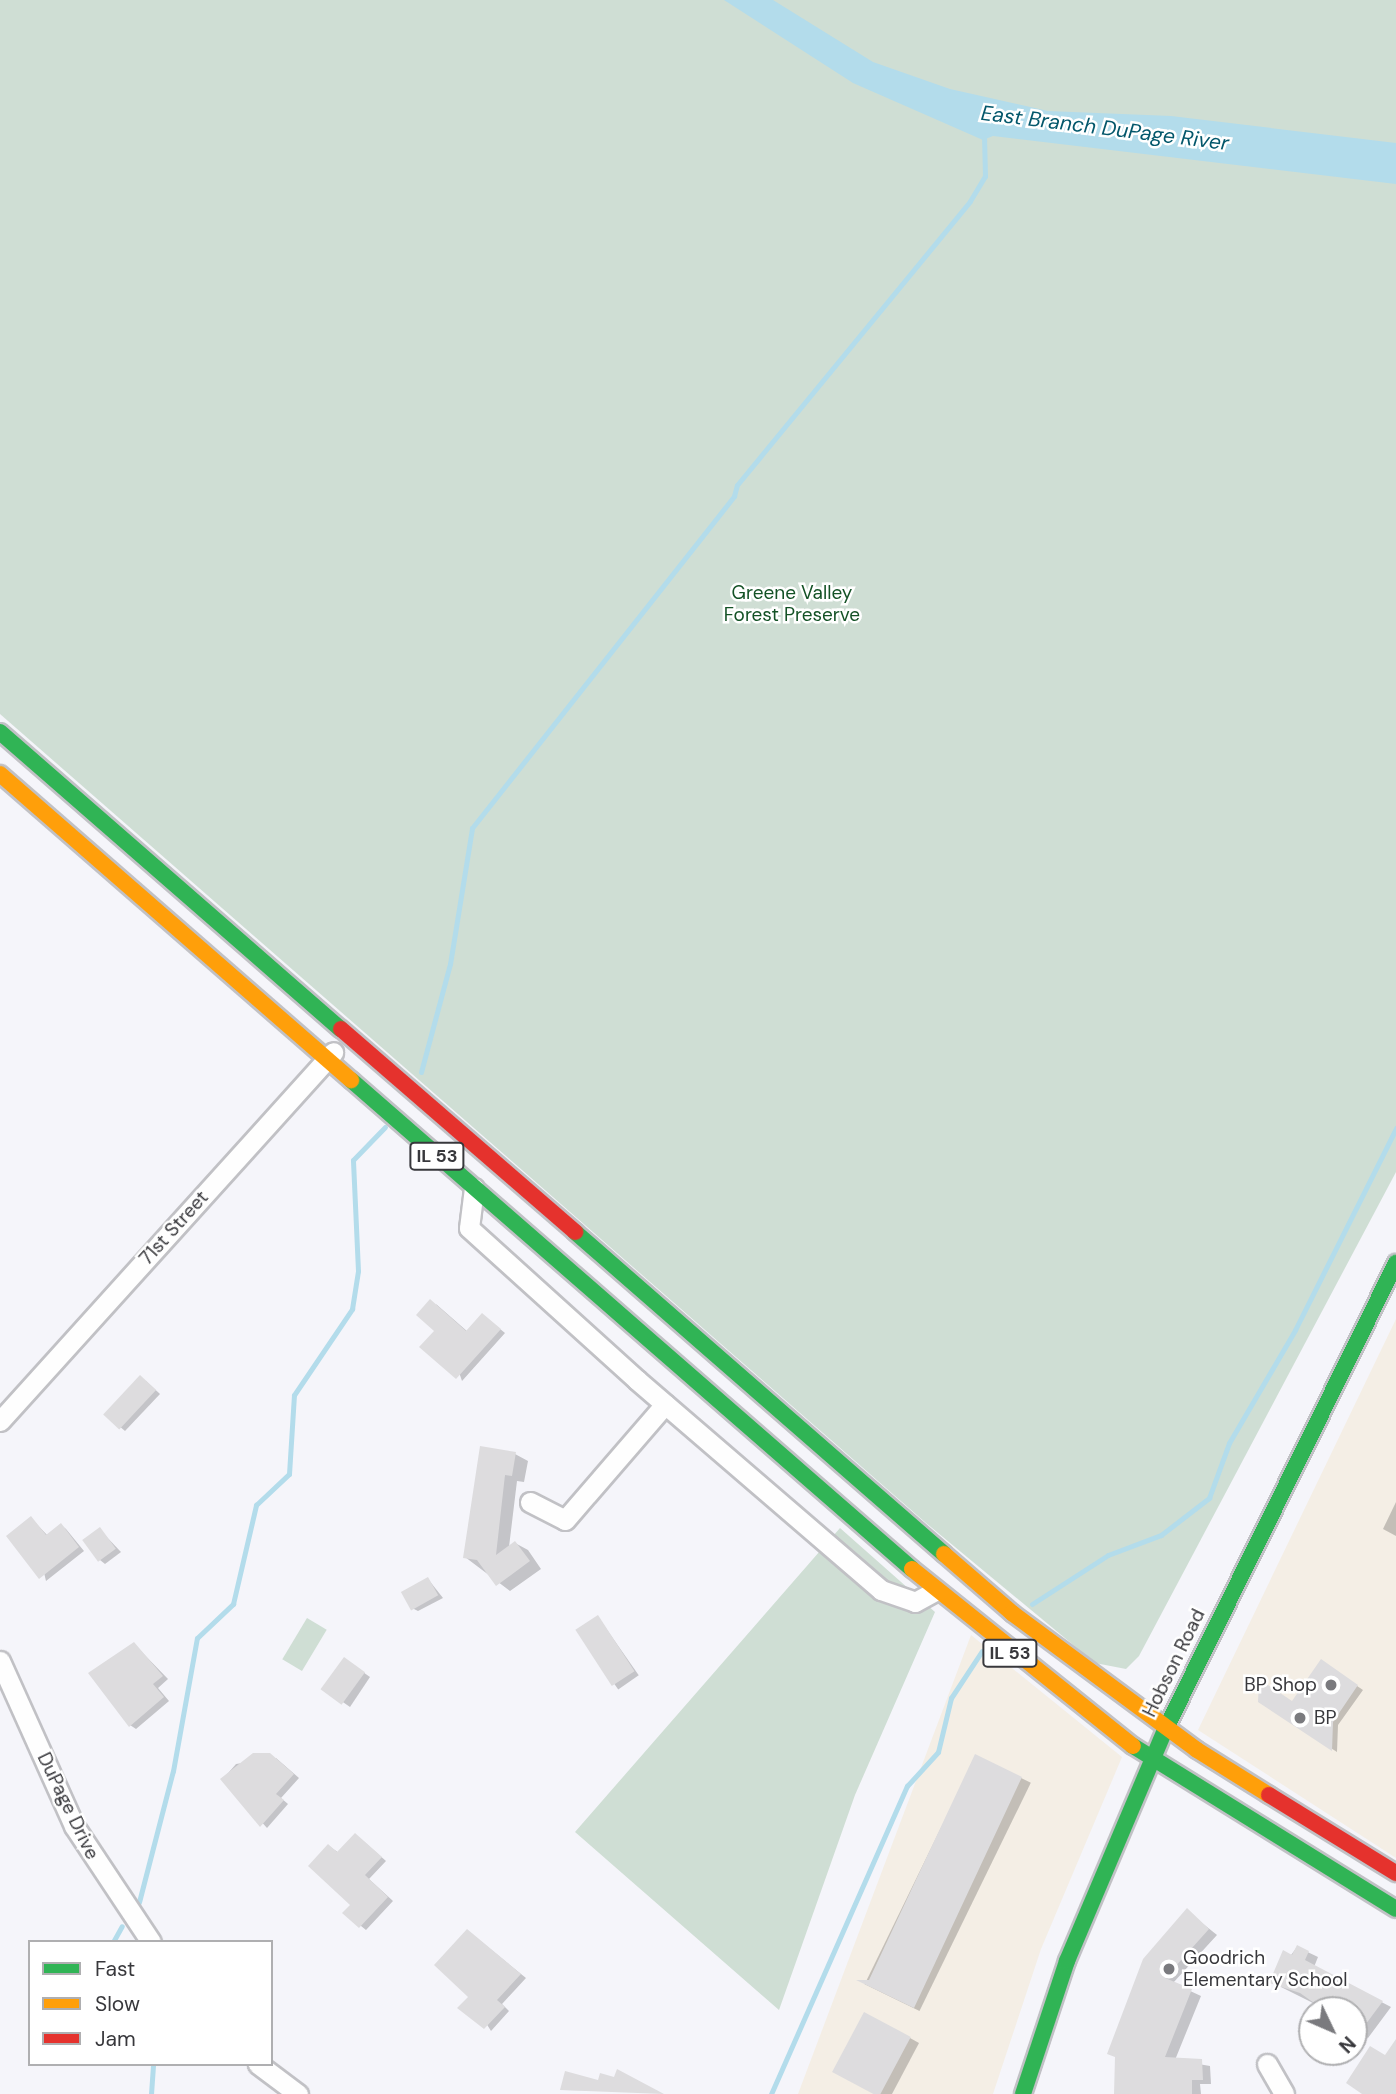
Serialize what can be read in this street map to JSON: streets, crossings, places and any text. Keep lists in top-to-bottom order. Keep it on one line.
{"streets":{"main road":["IL 53","Hobson Road"],"street":["71st Street","DuPage Drive"]},"crossings":[["IL 53","71st Street"],["IL 53","Hobson Road"]],"water":["East Branch DuPage River"],"parks":["Greene Valley Forest Preserve"],"places":["BP Shop","BP","Goodrich Elementary School"],"legend":["Fast","Slow","Jam"],"north":"bottom right"}
